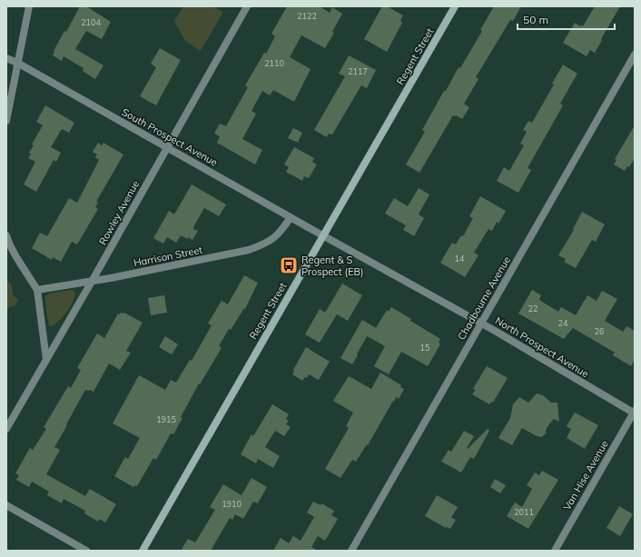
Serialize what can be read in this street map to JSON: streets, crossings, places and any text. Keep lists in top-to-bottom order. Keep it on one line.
{"streets":{"main road":["Regent Street"],"street":["South Prospect Avenue","Rowley Avenue","Harrison Street","Chadbourne Avenue","North Prospect Avenue","Van Hise Avenue"]},"crossings":[["Regent Street","South Prospect Avenue"],["Regent Street","North Prospect Avenue"],["South Prospect Avenue","Rowley Avenue"],["South Prospect Avenue","Harrison Street"],["South Prospect Avenue","North Prospect Avenue"],["Rowley Avenue","Harrison Street"],["Chadbourne Avenue","North Prospect Avenue"],["North Prospect Avenue","Van Hise Avenue"]],"places":{"bus stop":["Regent & S Prospect (EB)"]},"house_numbers":["2122","2104","2110","2117","14","22","24","26","15","1915","1910","2011"],"scale_bar":"50 m"}
